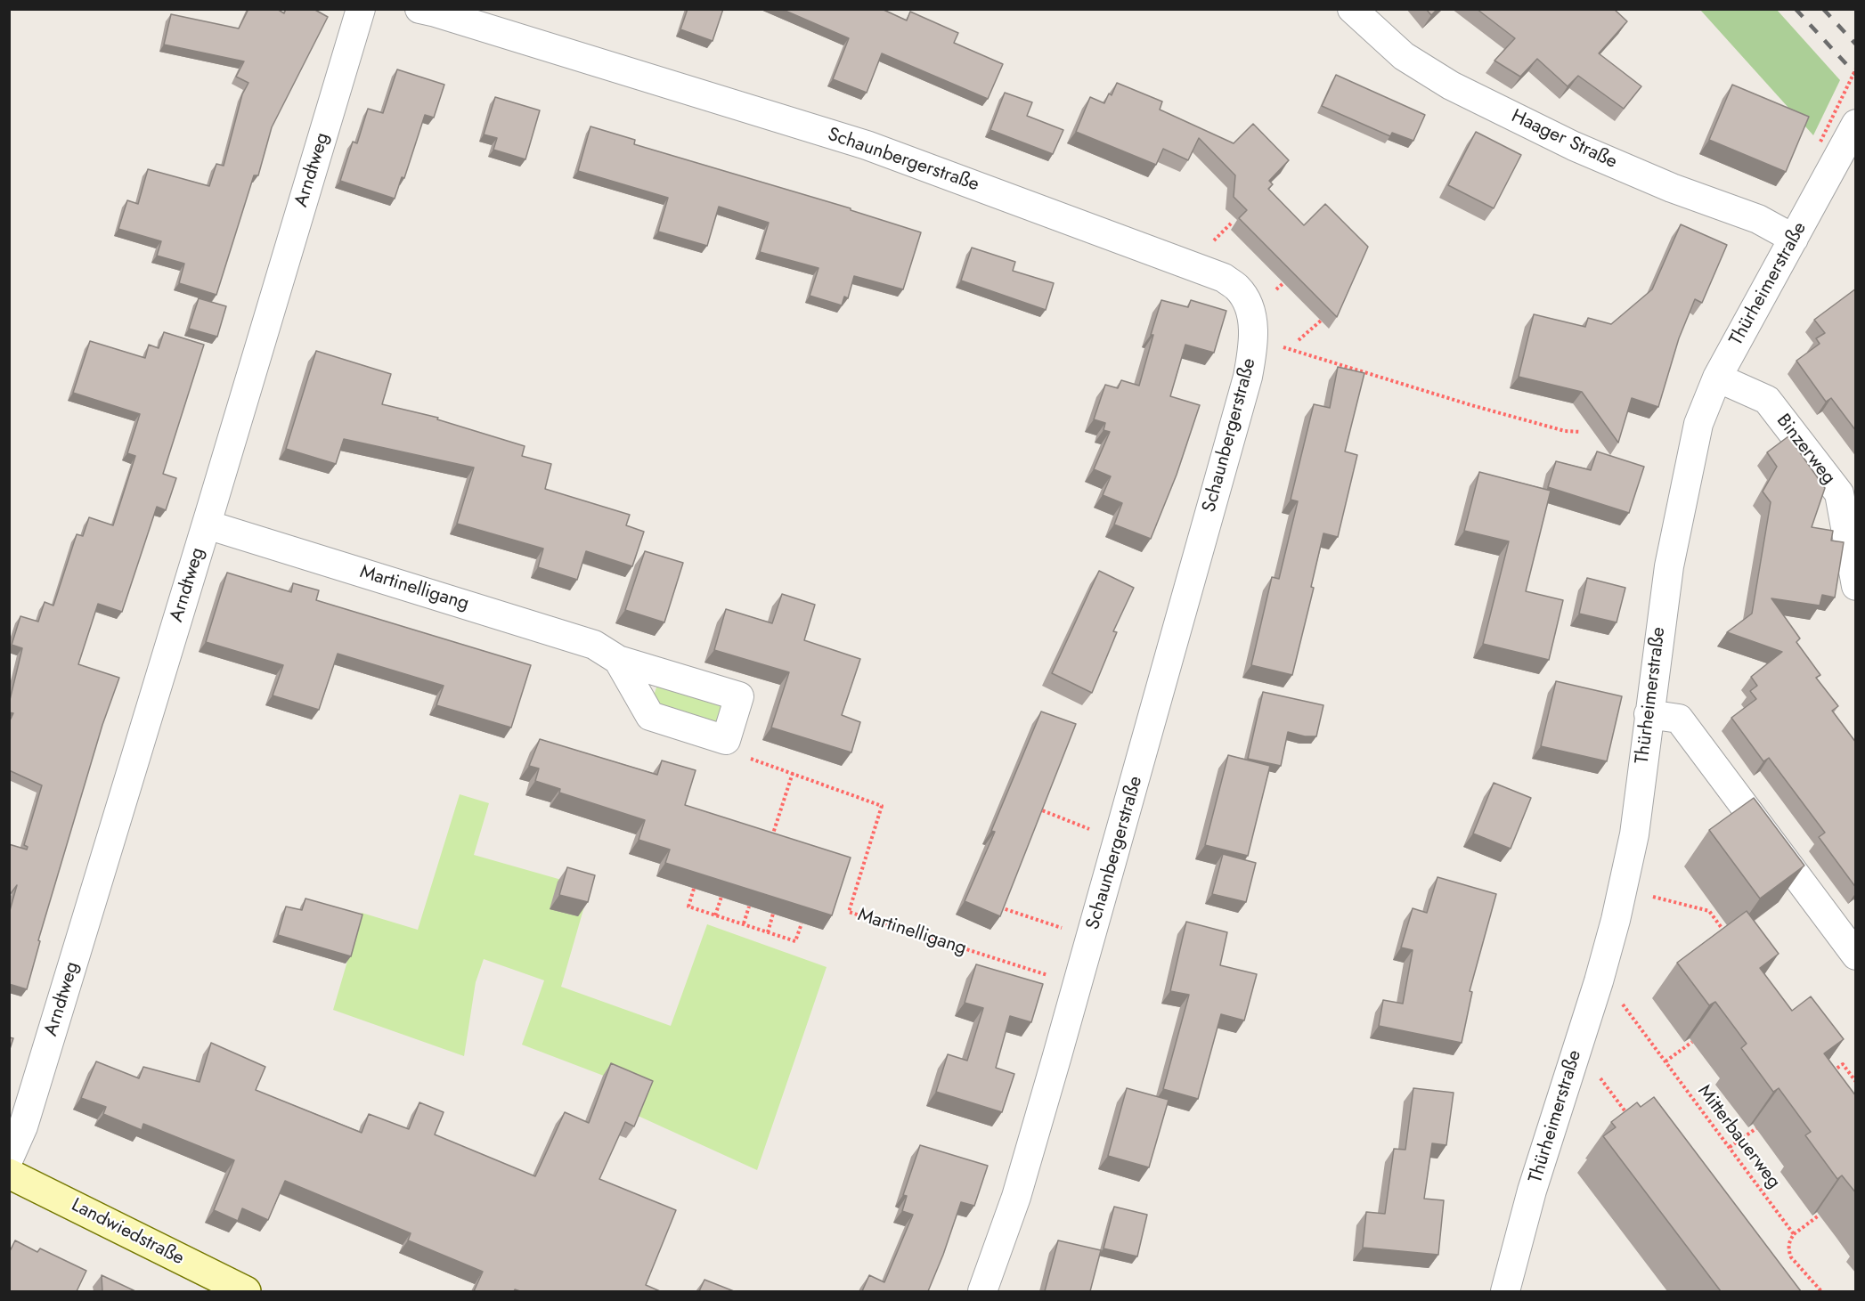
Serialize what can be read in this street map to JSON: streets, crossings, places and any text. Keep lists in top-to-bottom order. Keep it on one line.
{"streets":{"main road":["Landwiedstraße"],"street":["Haager Straße","Schaunbergerstraße","Arndtweg","Thürheimerstraße","Binzerweg","Martinelligang"],"path":["Mitterbauerweg"]},"crossings":[["Haager Straße","Thürheimerstraße"],["Schaunbergerstraße","Martinelligang"],["Arndtweg","Martinelligang"],["Thürheimerstraße","Binzerweg"]]}
